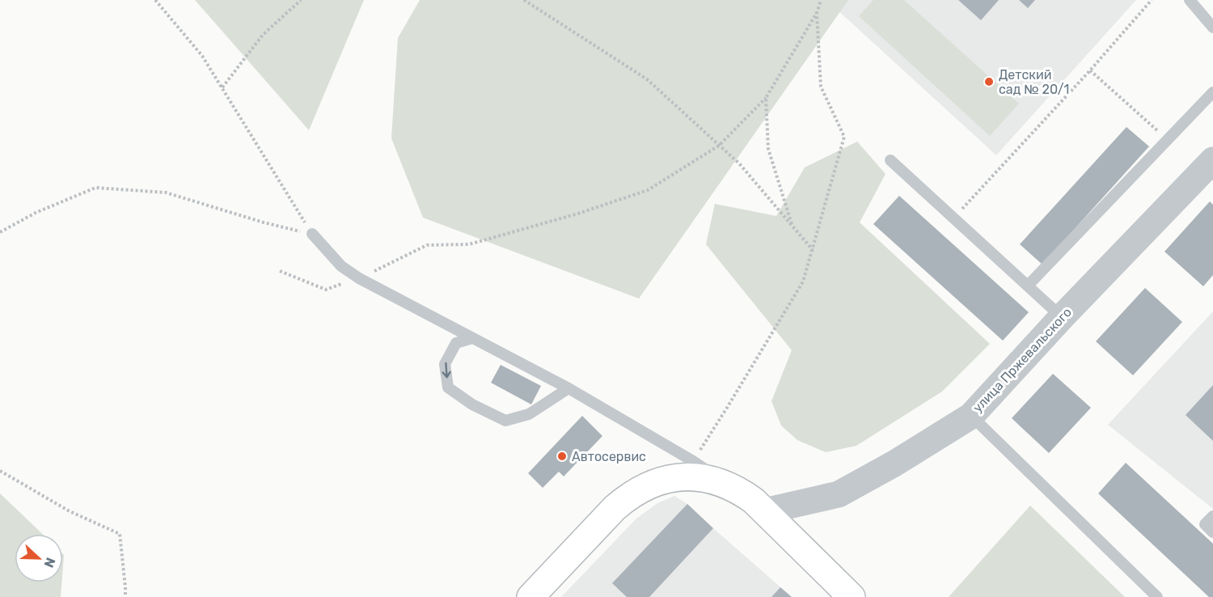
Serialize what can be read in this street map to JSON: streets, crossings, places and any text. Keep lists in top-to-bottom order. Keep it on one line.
{"streets":{"street":["улица Пржевальского"]},"places":["Детский сад № 20/1","Автосервис"],"north":"right"}
